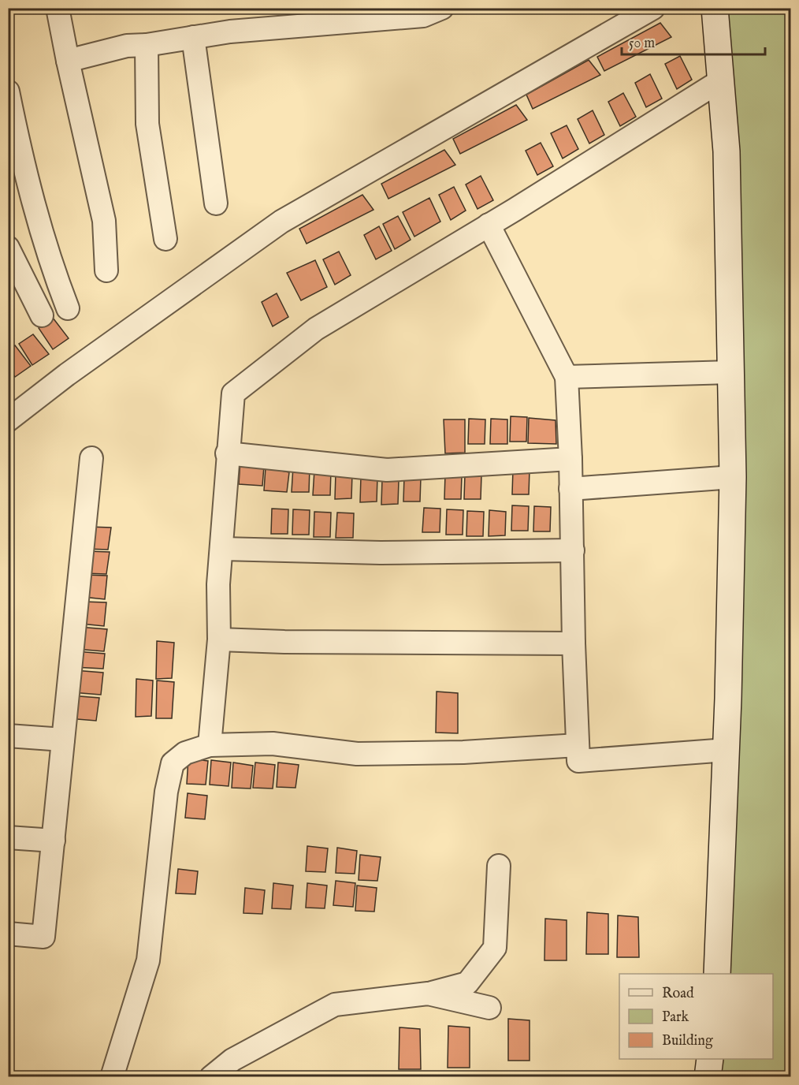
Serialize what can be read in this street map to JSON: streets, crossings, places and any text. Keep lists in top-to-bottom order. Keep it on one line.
{"legend":["Road","Park","Building"],"scale_bar":"50 m"}
